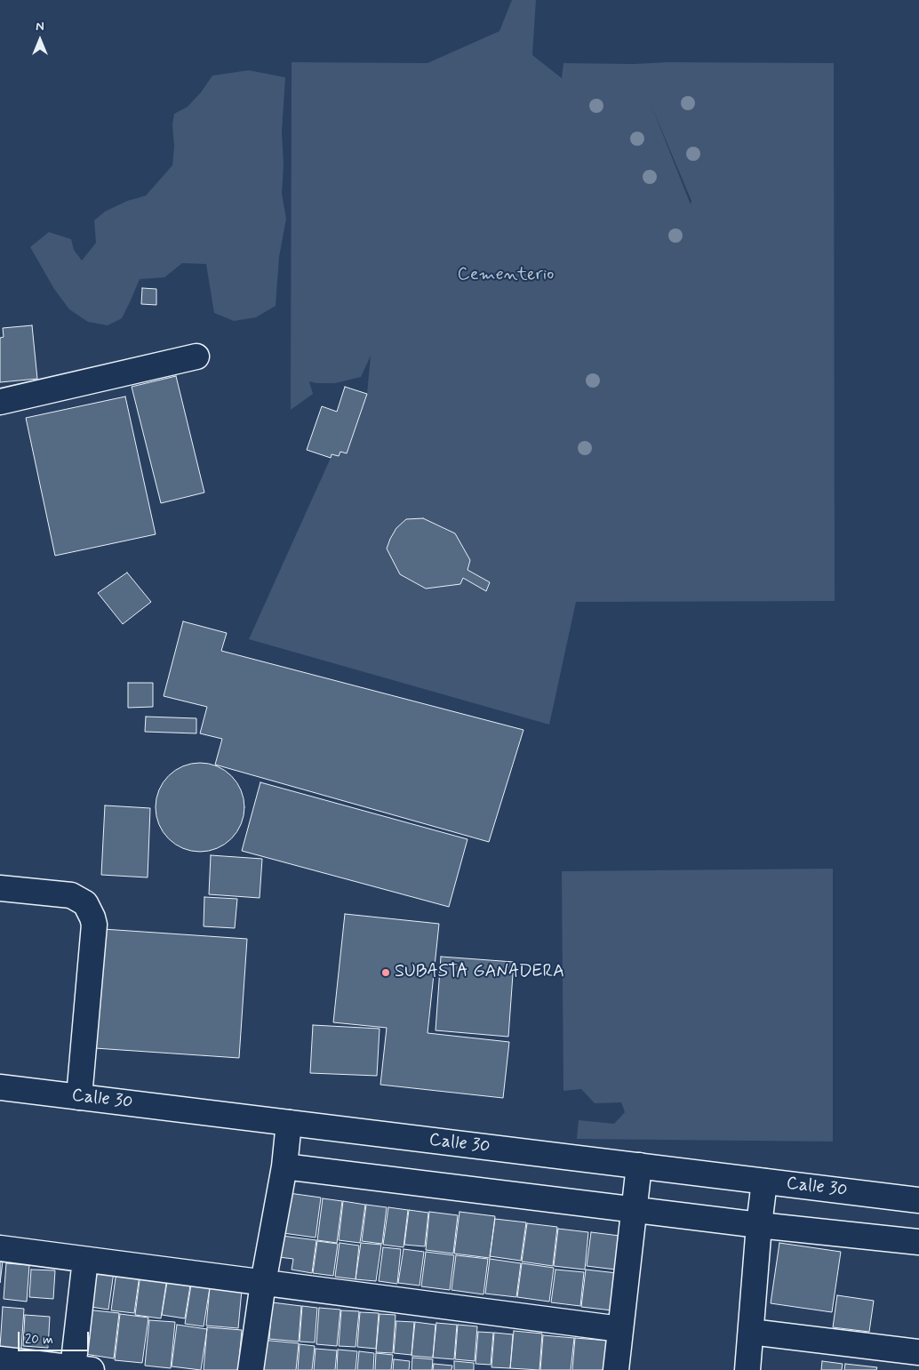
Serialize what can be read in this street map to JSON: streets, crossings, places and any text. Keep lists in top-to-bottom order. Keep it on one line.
{"streets":{"street":["Calle 30"]},"parks":["Cementerio"],"places":["SUBASTA GANADERA"],"scale_bar":"20 m","north":"top"}
